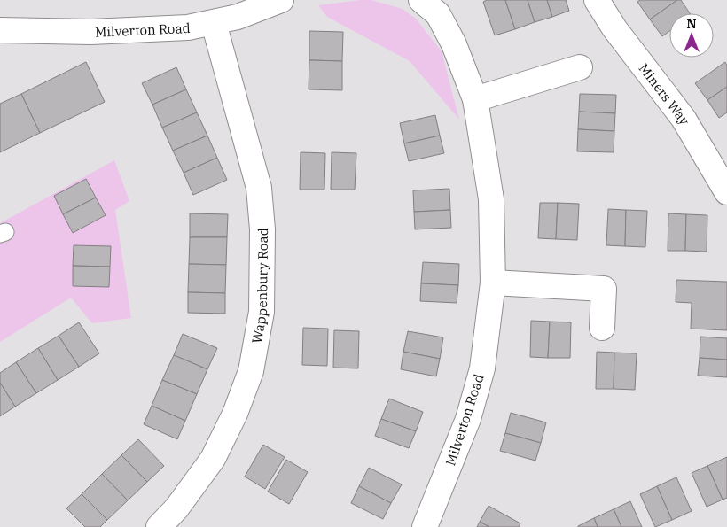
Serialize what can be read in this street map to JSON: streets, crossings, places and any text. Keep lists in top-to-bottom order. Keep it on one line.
{"streets":{"street":["Milverton Road","Miners Way","Wappenbury Road"]},"crossings":[["Milverton Road","Wappenbury Road"]],"north":"top"}
